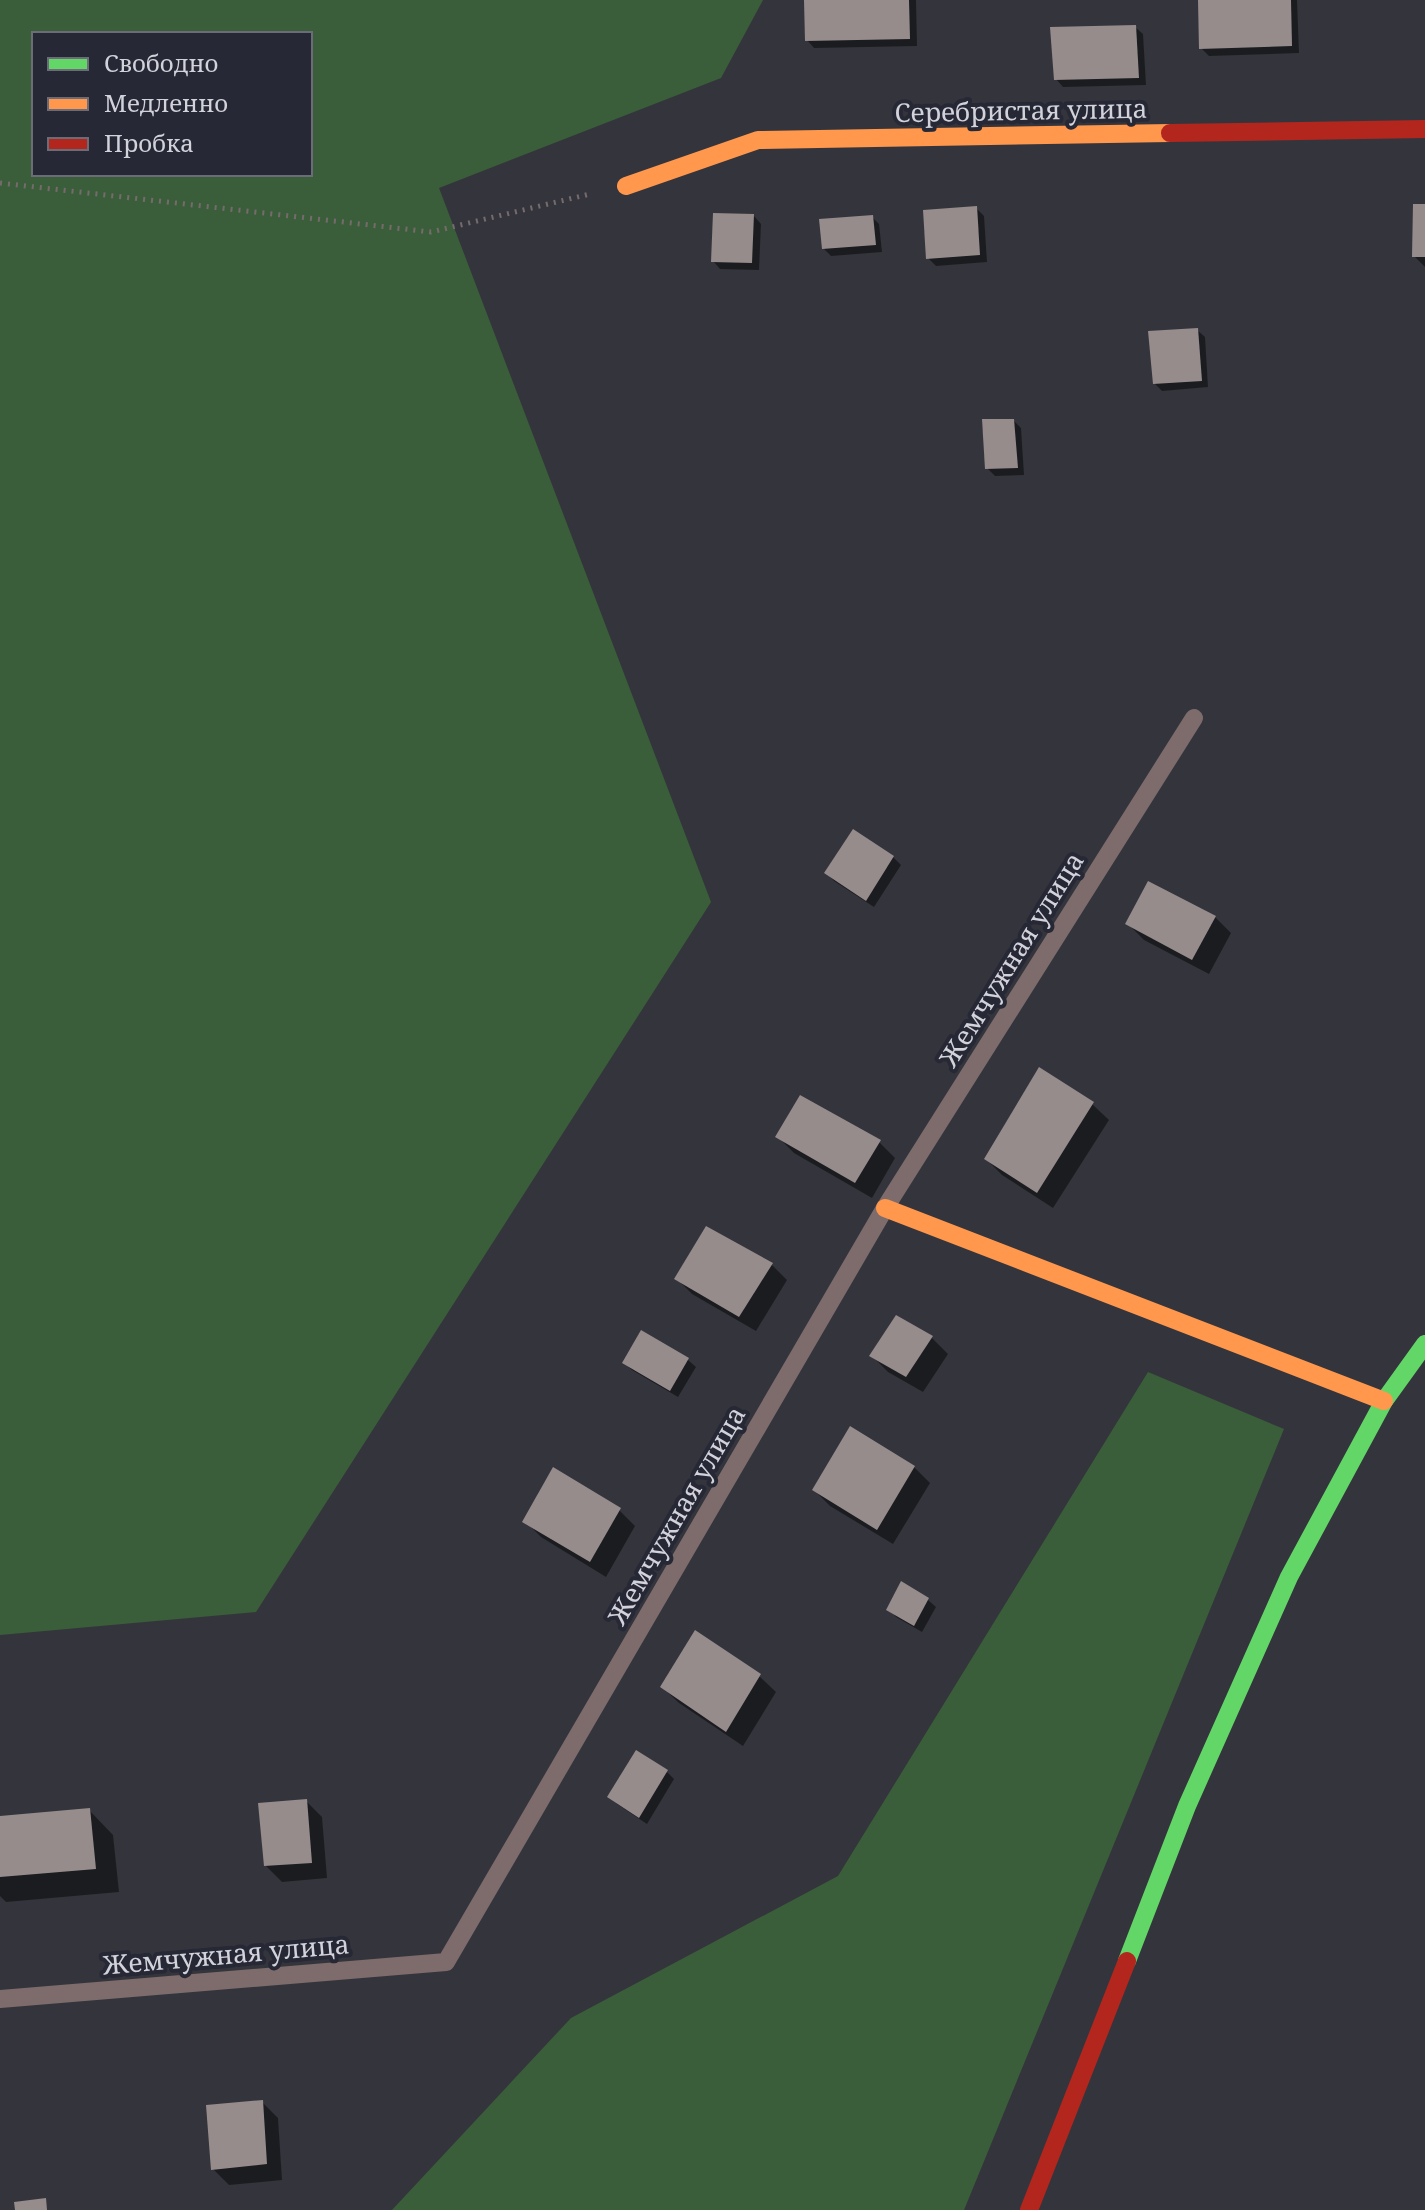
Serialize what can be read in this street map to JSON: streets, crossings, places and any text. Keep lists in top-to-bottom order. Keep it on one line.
{"streets":{"street":["Серебристая улица"],"lane":["Жемчужная улица"]},"legend":["Свободно","Медленно","Пробка"]}
